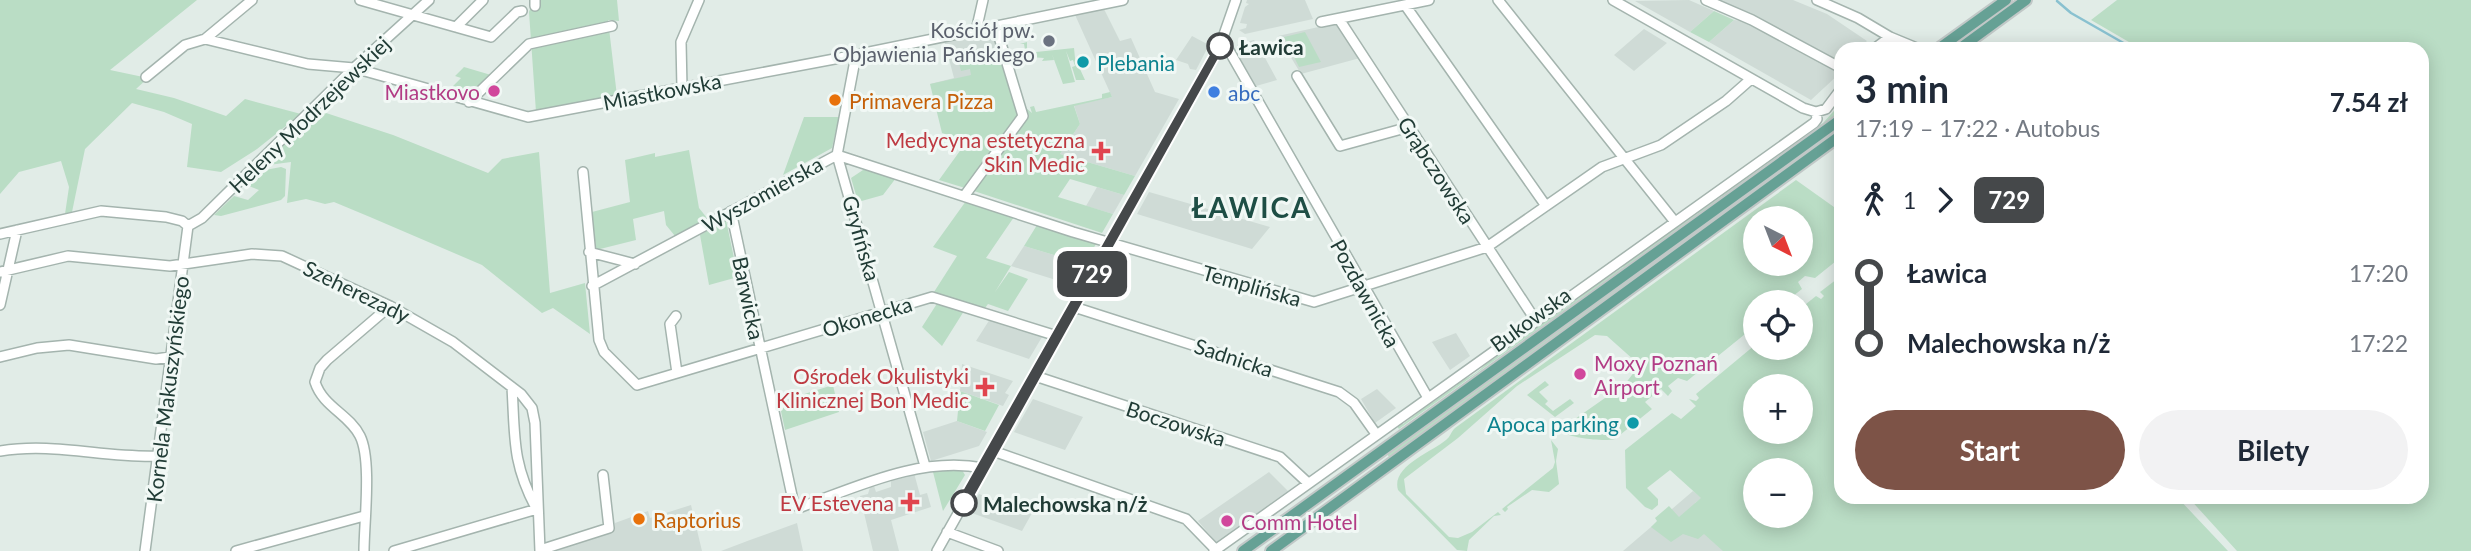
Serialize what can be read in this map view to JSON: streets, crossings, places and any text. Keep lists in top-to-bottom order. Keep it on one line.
{"streets":{"main road":["Bukowska"],"street":["Miastkowska","Heleny Modrzejewskiej","Grąbczowska","Wyszomierska","Gryfińska","Templińska","Szeherezady","Pozdawnicka","Barwicka","Okonecka","Sadnicka","Kornela Makuszyńskiego","Boczowska"]},"crossings":[["Miastkowska","Heleny Modrzejewskiej"],["Miastkowska","Wyszomierska"],["Heleny Modrzejewskiej","Kornela Makuszyńskiego"],["Grąbczowska","Templińska"],["Grąbczowska","Bukowska"],["Wyszomierska","Gryfińska"],["Wyszomierska","Templińska"],["Wyszomierska","Barwicka"],["Wyszomierska","Okonecka"],["Gryfińska","Templińska"],["Gryfińska","Barwicka"],["Gryfińska","Okonecka"],["Templińska","Pozdawnicka"],["Szeherezady","Kornela Makuszyńskiego"],["Pozdawnicka","Bukowska"],["Barwicka","Okonecka"],["Bukowska","Sadnicka"],["Bukowska","Boczowska"]],"districts":["ŁAWICA"],"places":{"other":["Kościół pw. Objawienia Pańskiego","Ławica","Plebania","Miastkovo","abc","Primavera Pizza","Moxy Poznań Airport","Apoca parking","Malechowska n/ż","Raptorius","Comm Hotel"],"health":["Medycyna estetyczna Skin Medic","Ośrodek Okulistyki Klinicznej Bon Medic","EV Estevena"]},"lines":["bus line 729"],"north":"bottom right","page":{"on_map":"729","heading":["3 min","17:19 – 17:22 · Autobus","7.54 zł"],"legs":["1","729"],"map_buttons":["+","−"],"list":[{"name":"Ławica","value":"17:20"},{"name":"Malechowska n/ż","value":"17:22"}],"buttons":["Start","Bilety"]}}
